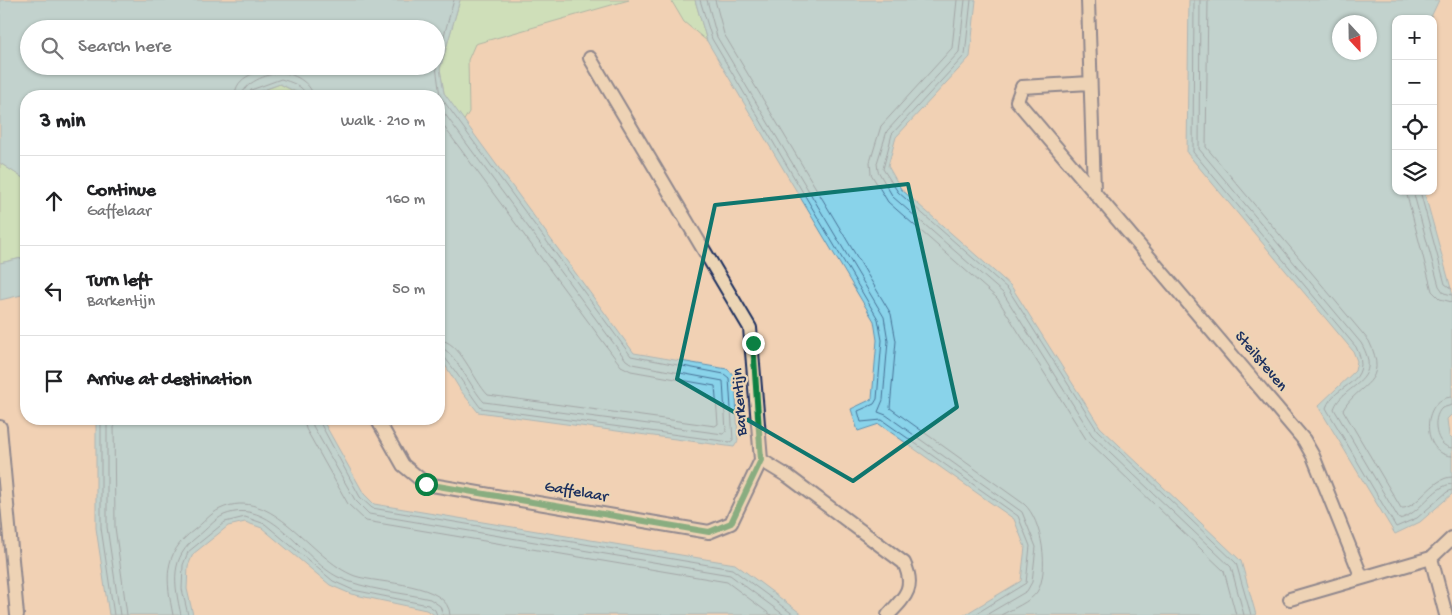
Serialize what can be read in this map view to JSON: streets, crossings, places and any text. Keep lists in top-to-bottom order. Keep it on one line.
{"streets":{"street":["Steilsteven","Barkentijn","Gaffelaar"]},"crossings":[["Barkentijn","Gaffelaar"]],"north":"bottom","page":{"map_buttons":["+","−"],"search":"Search here","heading":["3 min","Walk · 210 m"],"list":[["Continue","Gaffelaar","160 m"],["Turn left","Barkentijn","50 m"],"Arrive at destination"]}}
